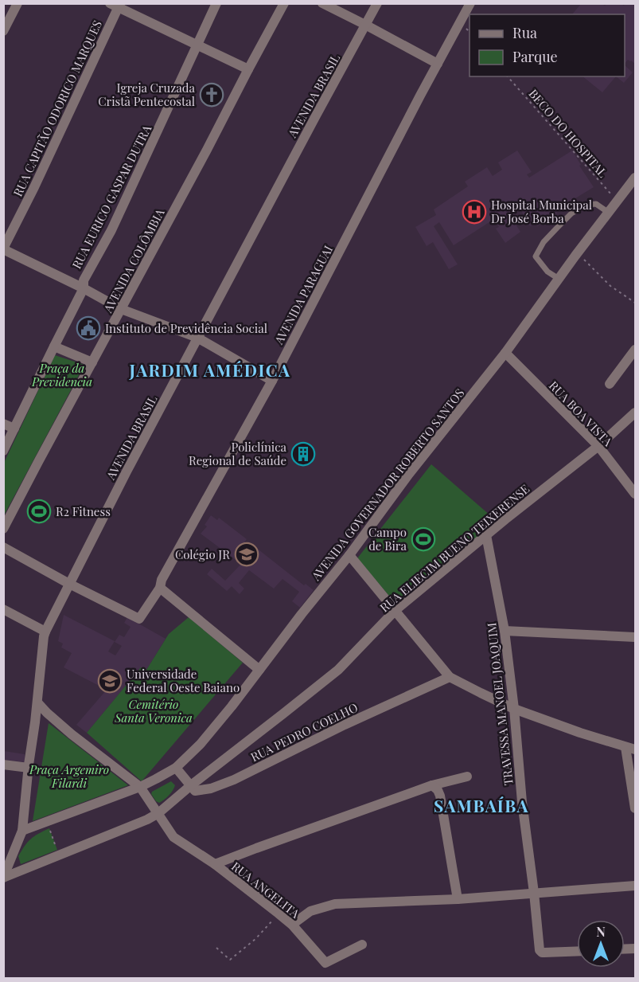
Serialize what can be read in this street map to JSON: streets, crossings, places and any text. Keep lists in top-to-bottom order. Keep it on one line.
{"streets":{"street":["AVENIDA BRASIL","RUA CAPITÃO ODORICO MARQUES","RUA EURICO GASPAR DUTRA","AVENIDA COLÔMBIA","AVENIDA PARAGUAI","RUA BOA VISTA","AVENIDA GOVERNADOR ROBERTO SANTOS","RUA ELIECIM BUENO TEIXERENSE","TRAVESSA MANOEL JOAQUIM","RUA PEDRO COELHO","RUA ANGELITA"],"path":["BECO DO HOSPITAL"]},"crossings":[["AVENIDA BRASIL","AVENIDA PARAGUAI"],["AVENIDA BRASIL","AVENIDA GOVERNADOR ROBERTO SANTOS"],["AVENIDA BRASIL","RUA ANGELITA"],["BECO DO HOSPITAL","AVENIDA GOVERNADOR ROBERTO SANTOS"],["RUA BOA VISTA","AVENIDA GOVERNADOR ROBERTO SANTOS"],["RUA BOA VISTA","RUA ELIECIM BUENO TEIXERENSE"],["AVENIDA GOVERNADOR ROBERTO SANTOS","RUA ANGELITA"],["RUA ELIECIM BUENO TEIXERENSE","TRAVESSA MANOEL JOAQUIM"],["RUA ELIECIM BUENO TEIXERENSE","RUA PEDRO COELHO"],["RUA ELIECIM BUENO TEIXERENSE","RUA ANGELITA"]],"districts":["JARDIM AMÉDICA","SAMBAÍBA"],"parks":["Praça da Previdencia","Cemitério Santa Veronica","Praça Argemiro Filardi"],"places":{"church":["Igreja Cruzada Cristã Pentecostal"],"hospital":["Hospital Municipal Dr José Borba"],"public building":["Instituto de Previdência Social"],"building":["Policlínica Regional de Saúde"],"sports":["R2 Fitness","Campo de Bira"],"school or university":["Colégio JR","Universidade Federal Oeste Baiano"]},"legend":["Rua","Parque"],"north":"top"}
